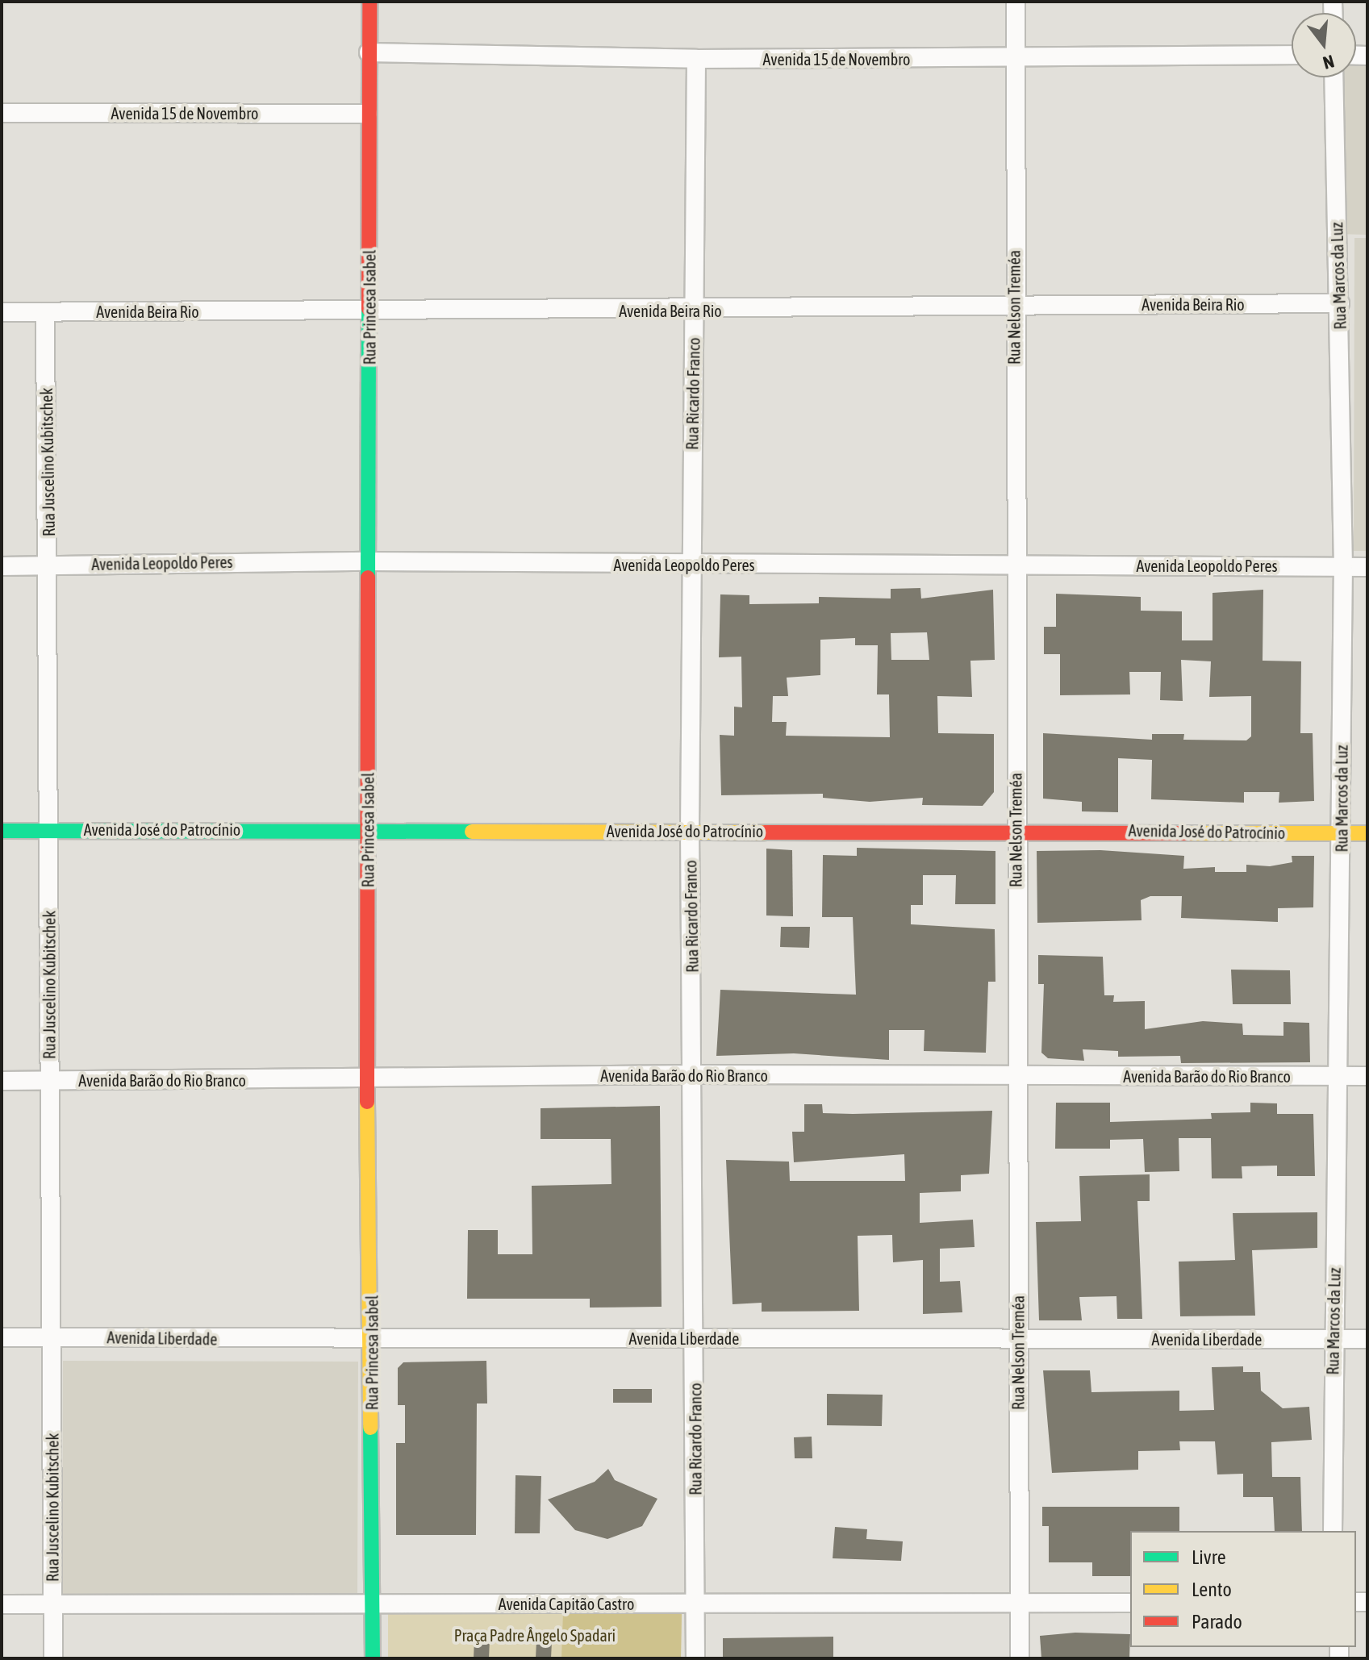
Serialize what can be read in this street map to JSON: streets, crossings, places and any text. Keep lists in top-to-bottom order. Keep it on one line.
{"streets":{"street":["Avenida 15 de Novembro","Rua Marcos da Luz","Avenida Beira Rio","Rua Princesa Isabel","Rua Nelson Treméa","Rua Ricardo Franco","Rua Juscelino Kubitschek","Avenida Leopoldo Peres","Avenida José do Patrocínio","Avenida Barão do Rio Branco","Avenida Liberdade","Avenida Capitão Castro"]},"crossings":[["Avenida 15 de Novembro","Rua Princesa Isabel"],["Avenida 15 de Novembro","Rua Nelson Treméa"],["Avenida 15 de Novembro","Rua Ricardo Franco"],["Rua Marcos da Luz","Avenida Beira Rio"],["Rua Marcos da Luz","Avenida Leopoldo Peres"],["Rua Marcos da Luz","Avenida José do Patrocínio"],["Rua Marcos da Luz","Avenida Barão do Rio Branco"],["Rua Marcos da Luz","Avenida Liberdade"],["Avenida Beira Rio","Rua Princesa Isabel"],["Avenida Beira Rio","Rua Nelson Treméa"],["Avenida Beira Rio","Rua Ricardo Franco"],["Avenida Beira Rio","Rua Juscelino Kubitschek"],["Rua Princesa Isabel","Avenida Leopoldo Peres"],["Rua Princesa Isabel","Avenida José do Patrocínio"],["Rua Princesa Isabel","Avenida Barão do Rio Branco"],["Rua Princesa Isabel","Avenida Liberdade"],["Rua Princesa Isabel","Avenida Capitão Castro"],["Rua Nelson Treméa","Avenida Leopoldo Peres"],["Rua Nelson Treméa","Avenida José do Patrocínio"],["Rua Nelson Treméa","Avenida Barão do Rio Branco"],["Rua Nelson Treméa","Avenida Liberdade"],["Rua Nelson Treméa","Avenida Capitão Castro"],["Rua Ricardo Franco","Avenida Leopoldo Peres"],["Rua Ricardo Franco","Avenida José do Patrocínio"],["Rua Ricardo Franco","Avenida Barão do Rio Branco"],["Rua Ricardo Franco","Avenida Liberdade"],["Rua Ricardo Franco","Avenida Capitão Castro"],["Rua Juscelino Kubitschek","Avenida Leopoldo Peres"],["Rua Juscelino Kubitschek","Avenida José do Patrocínio"],["Rua Juscelino Kubitschek","Avenida Barão do Rio Branco"],["Rua Juscelino Kubitschek","Avenida Liberdade"],["Rua Juscelino Kubitschek","Avenida Capitão Castro"]],"parks":["Praça Padre Ângelo Spadari"],"legend":["Livre","Lento","Parado"],"north":"bottom"}
